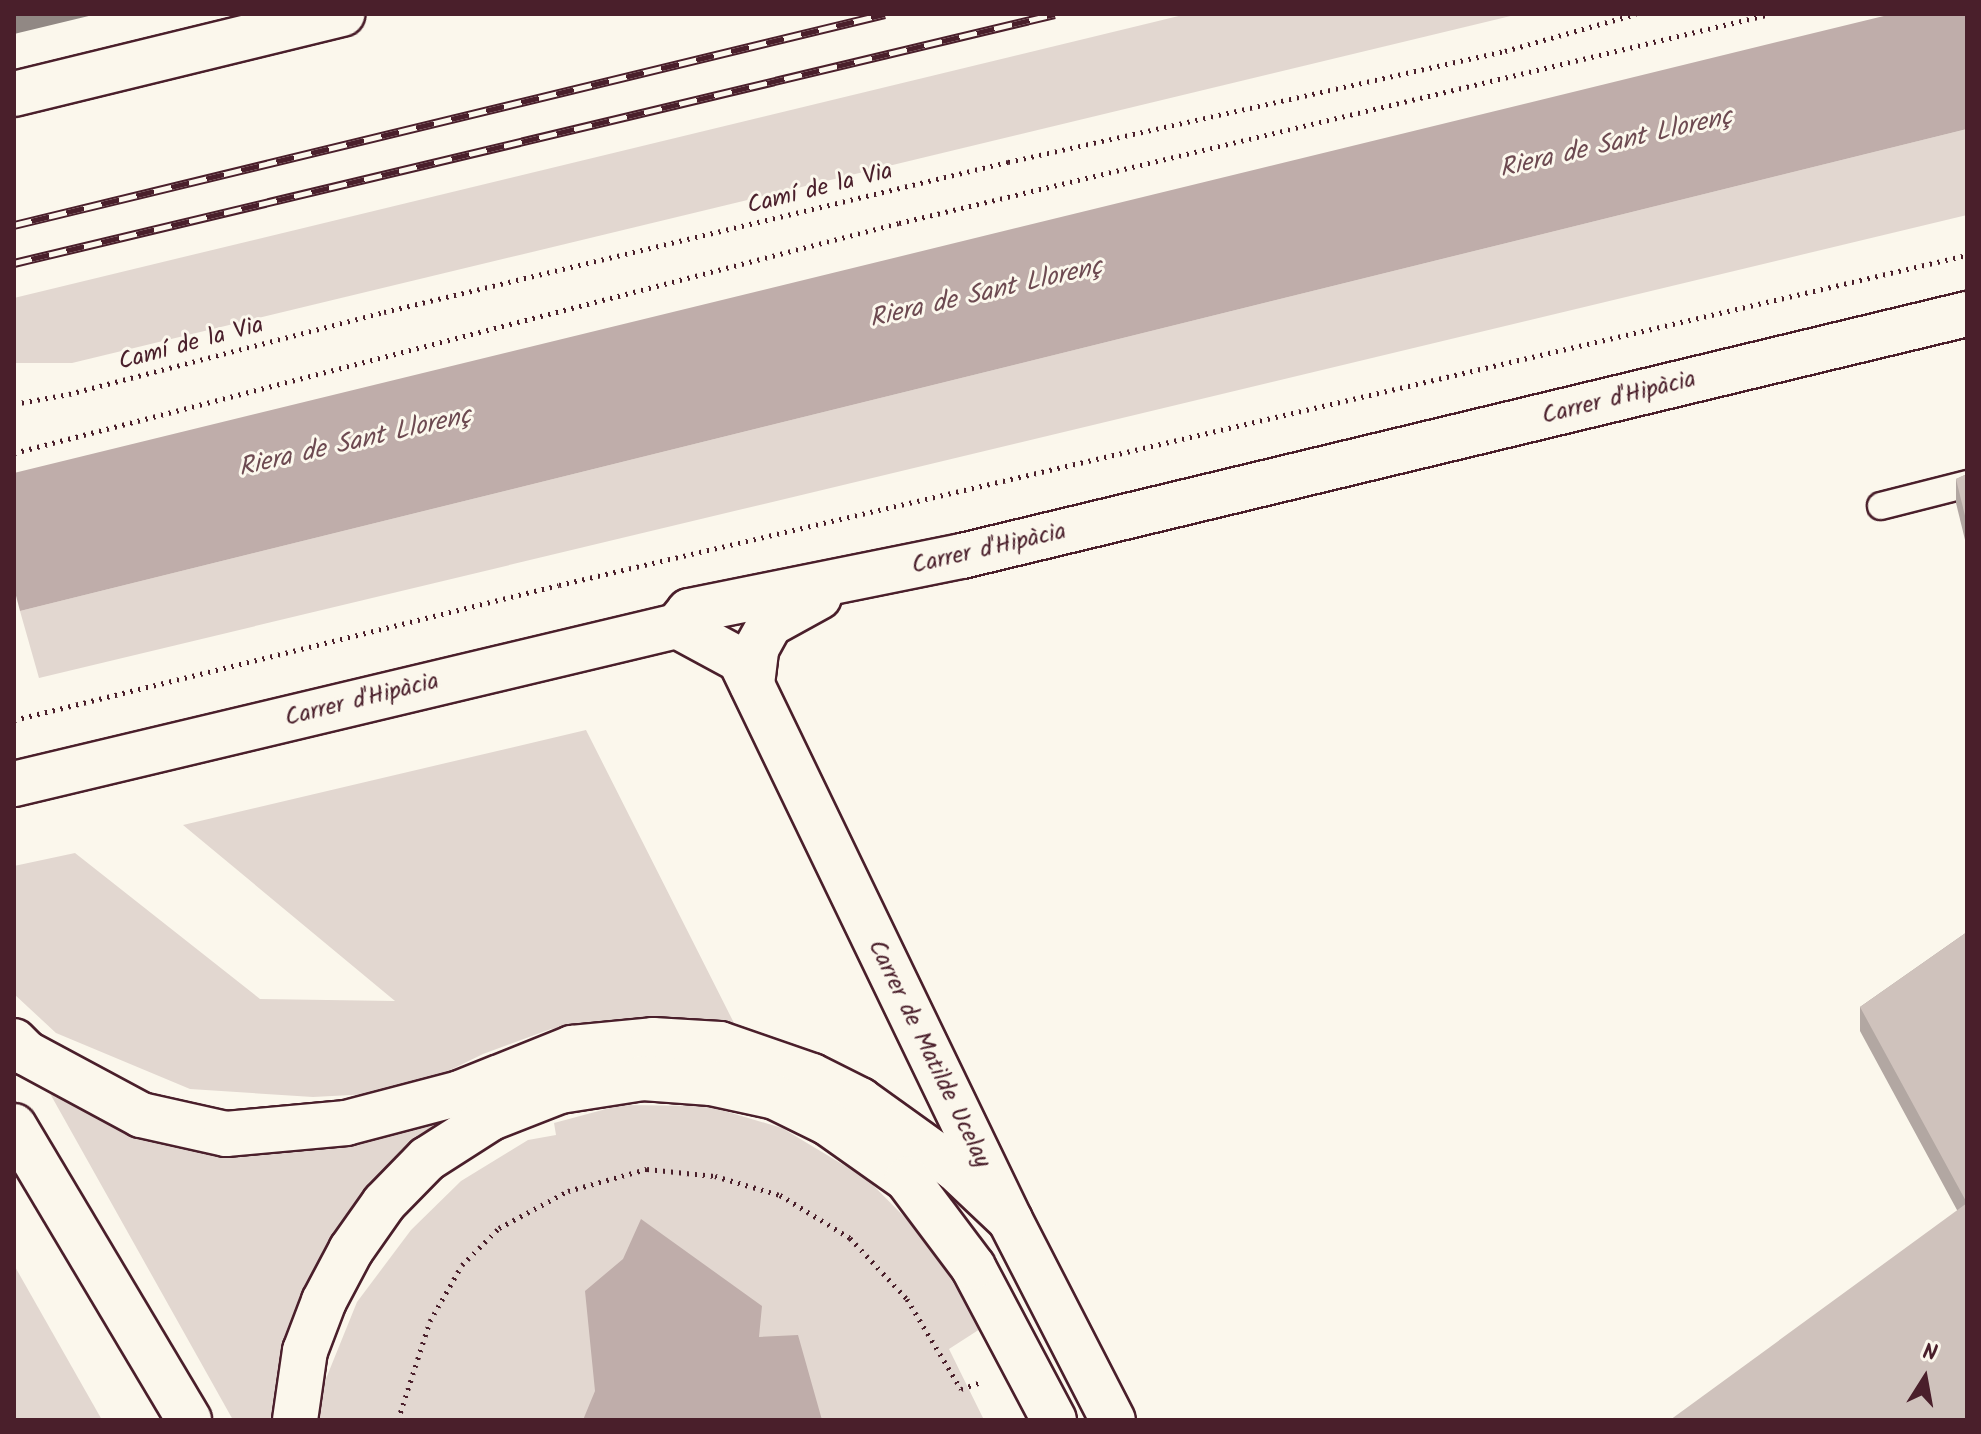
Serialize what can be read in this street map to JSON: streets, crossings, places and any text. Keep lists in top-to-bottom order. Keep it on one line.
{"streets":{"main road":["Carrer d'Hipàcia","Carrer de Matilde Ucelay"],"path":["Camí de la Via"]},"crossings":[["Carrer d'Hipàcia","Carrer de Matilde Ucelay"]],"water":["Riera de Sant Llorenç"],"north":"top"}
